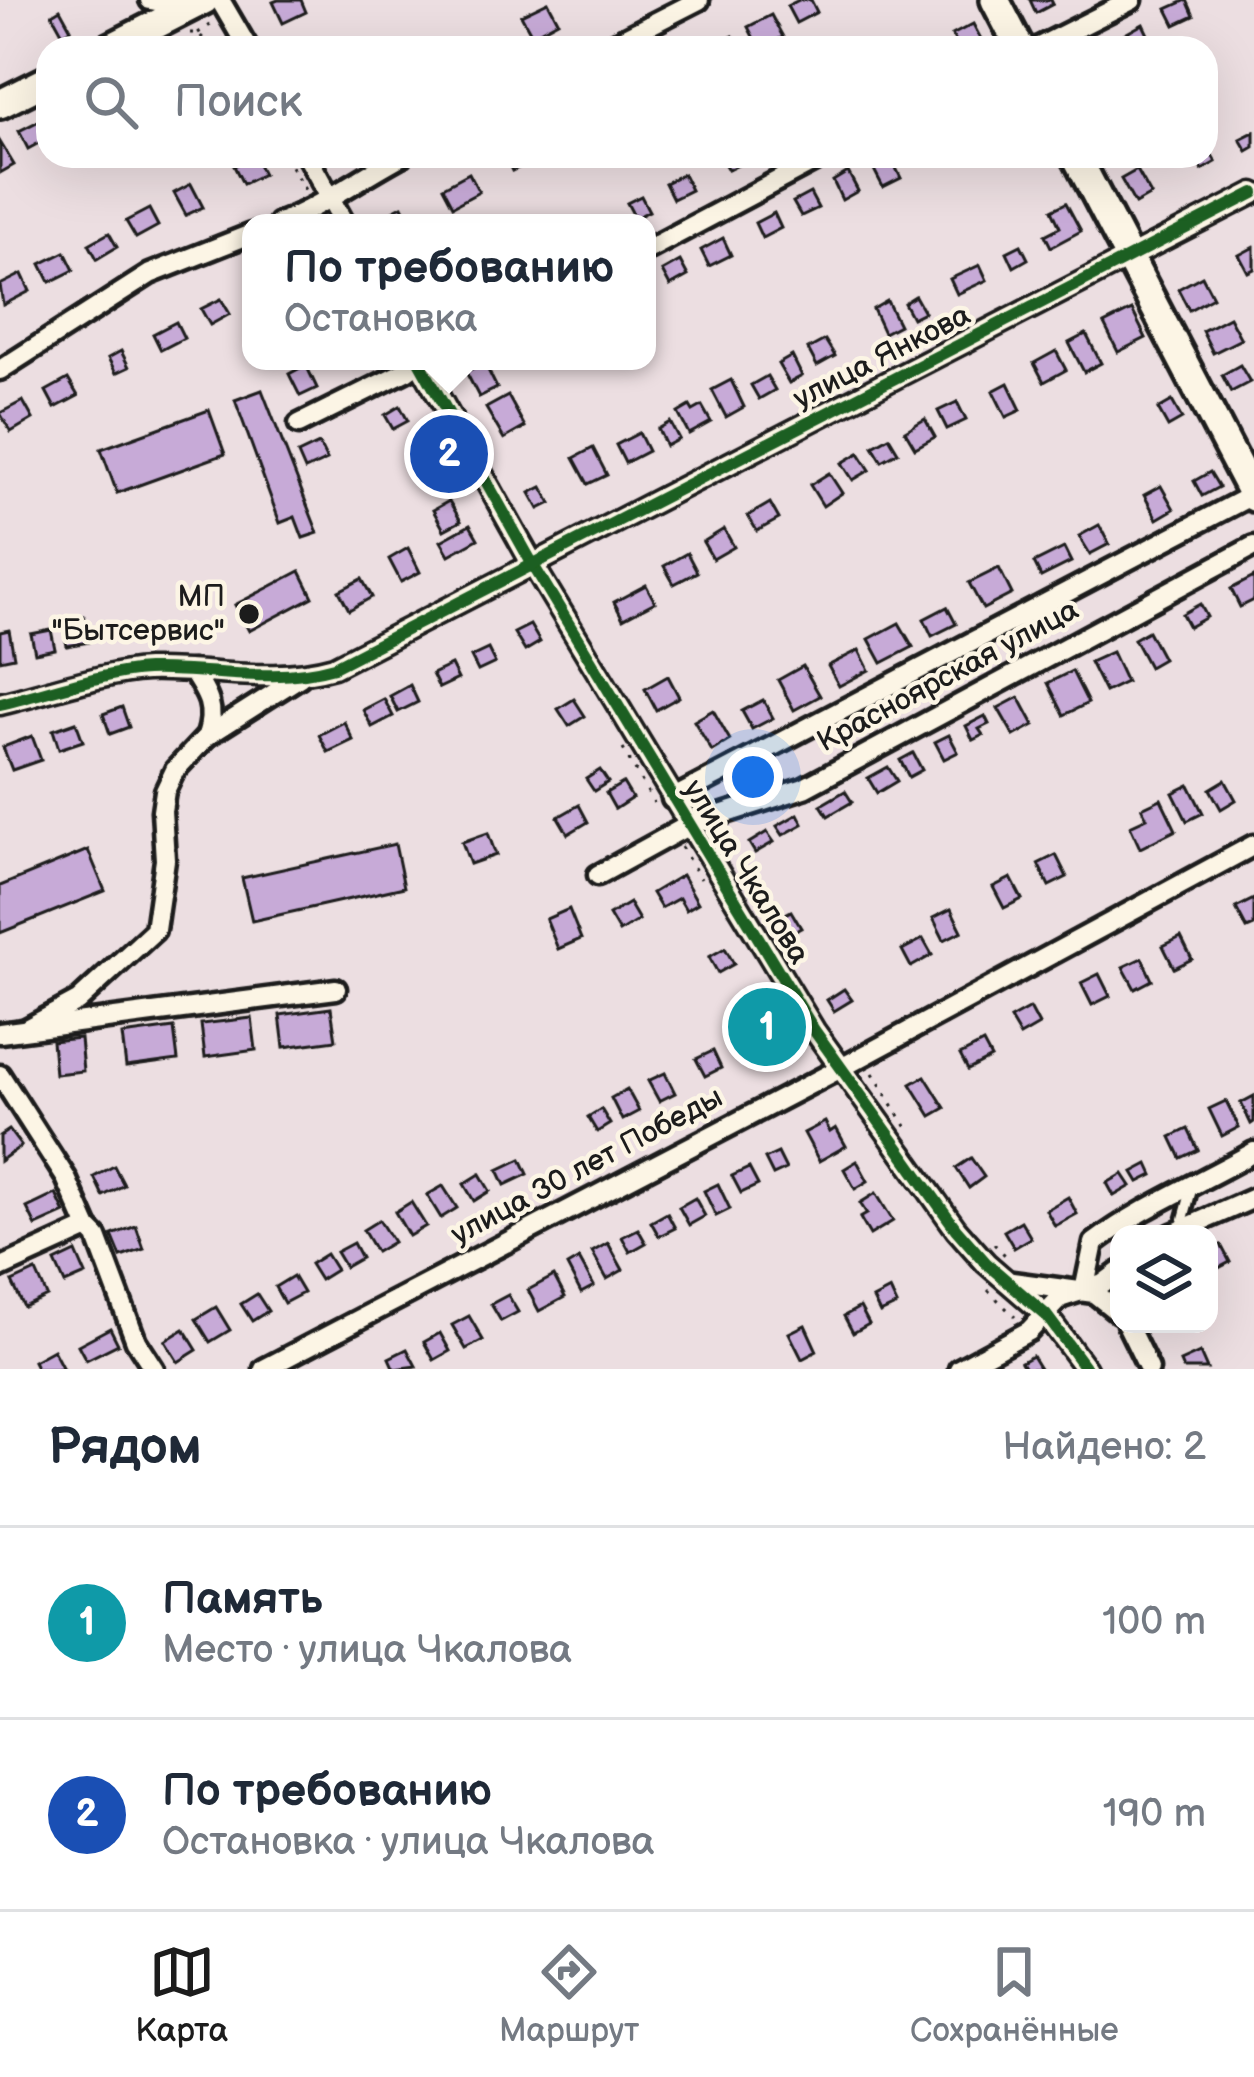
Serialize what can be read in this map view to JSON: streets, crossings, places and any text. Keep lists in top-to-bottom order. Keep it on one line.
{"streets":{"street":["улица Янкова","Красноярская улица","улица Чкалова","улица 30 лет Победы"]},"crossings":[["улица Янкова","улица Чкалова"],["Красноярская улица","улица Чкалова"],["улица Чкалова","улица 30 лет Победы"]],"places":["МП \"Бытсервис\""],"page":{"search":"Поиск","popup":["По требованию","Остановка"],"pins":["2","1"],"heading":["Рядом","Найдено: 2"],"list":[{"mark":"1","name":"Память","note":"Место · улица Чкалова","value":"100 m"},{"mark":"2","name":"По требованию","note":"Остановка · улица Чкалова","value":"190 m"}],"nav":["Карта","Маршрут","Сохранённые"]}}
